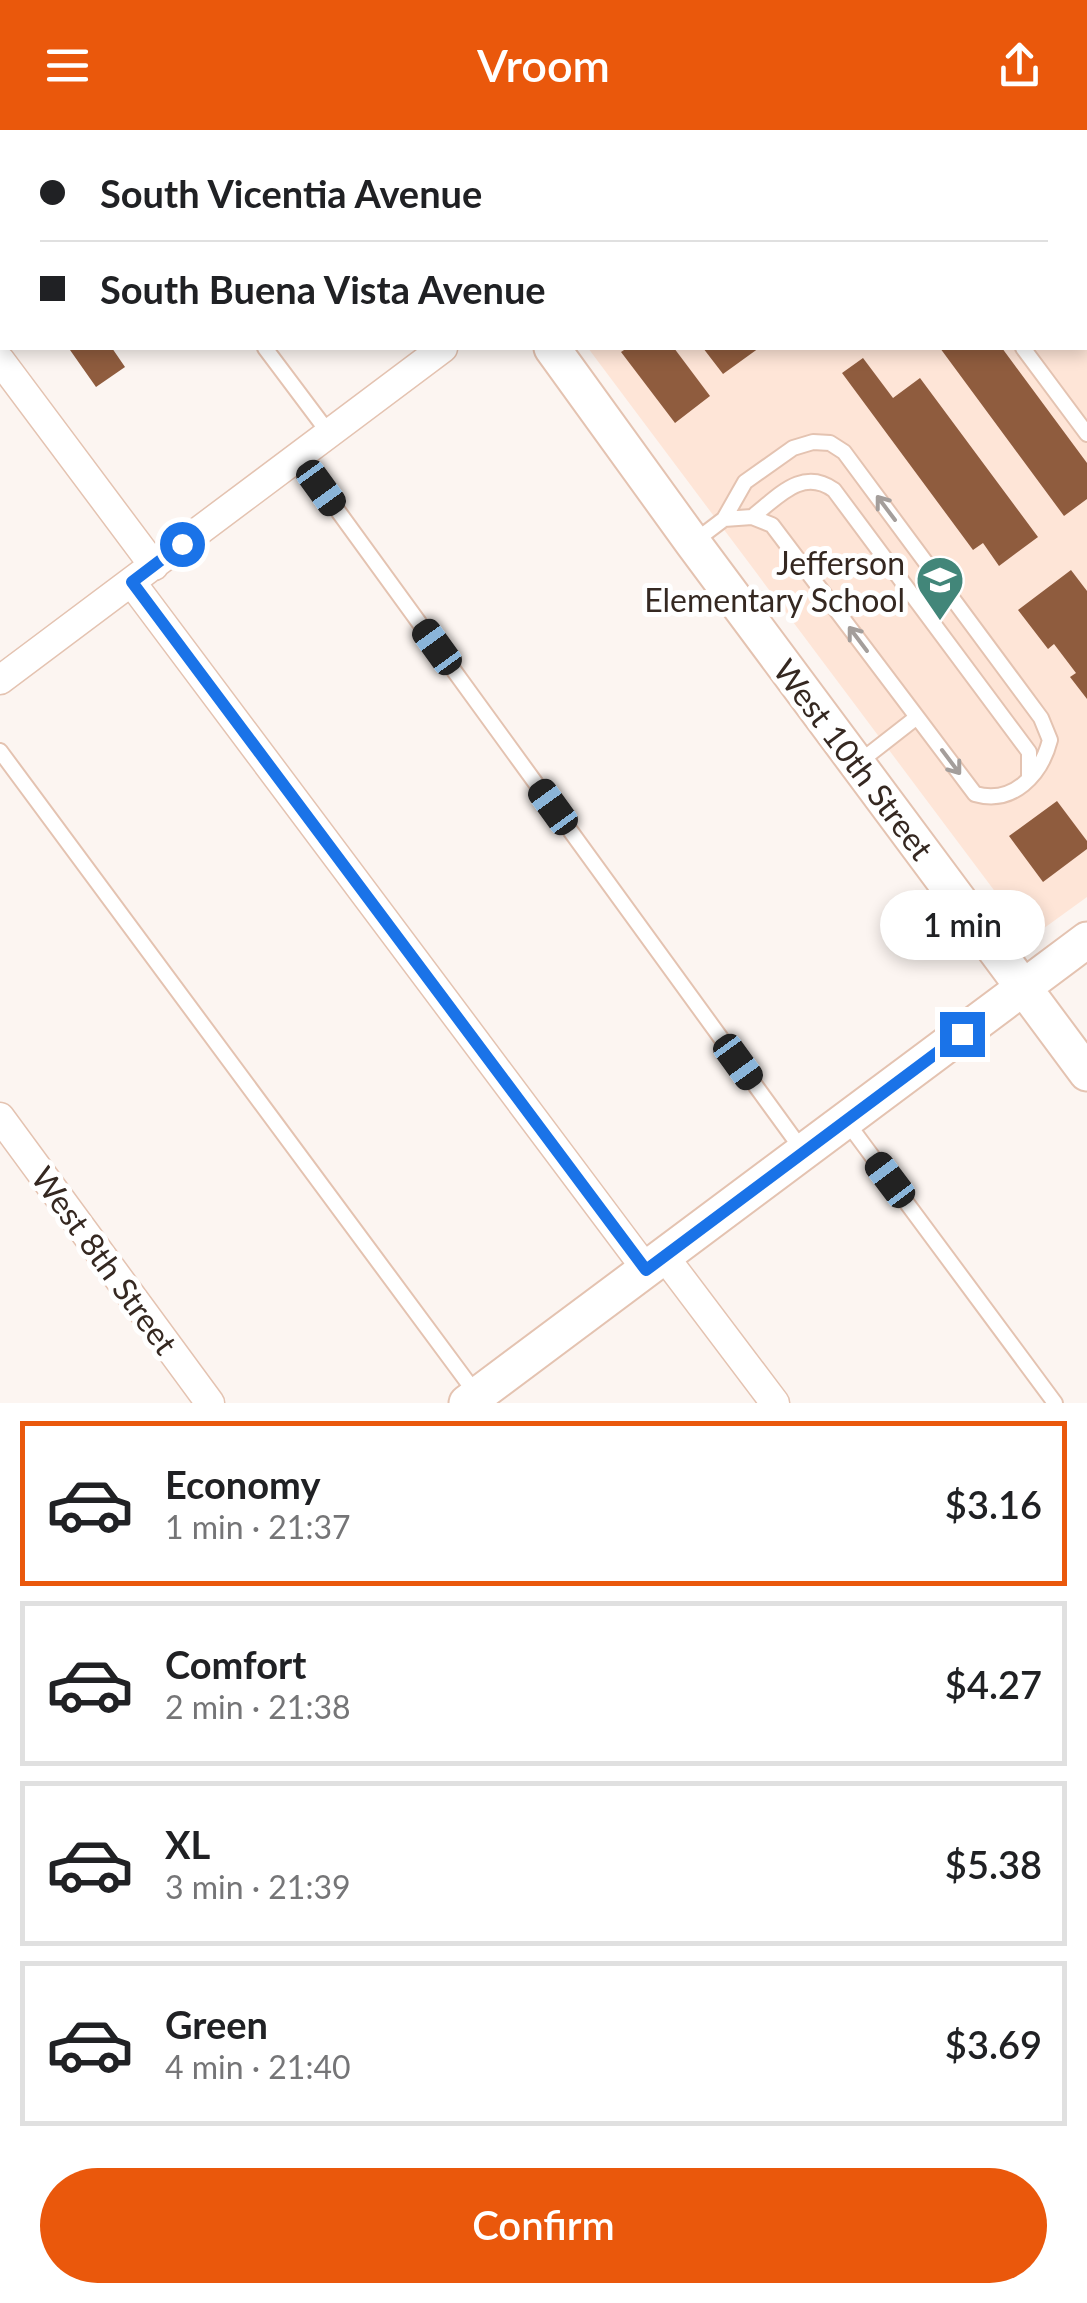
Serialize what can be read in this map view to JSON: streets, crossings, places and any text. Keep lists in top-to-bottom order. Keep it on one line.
{"streets":{"street":["West 10th Street","West 8th Street"]},"places":{"school or university":["Jefferson Elementary School"]},"page":{"header":"Vroom","banner":["South Vicentia Avenue","South Buena Vista Avenue"],"bubble":"1 min","list":[{"name":"Economy","note":"1 min · 21:37","value":"$3.16"},{"name":"Comfort","note":"2 min · 21:38","value":"$4.27"},{"name":"XL","note":"3 min · 21:39","value":"$5.38"},{"name":"Green","note":"4 min · 21:40","value":"$3.69"}],"buttons":"Confirm"}}
